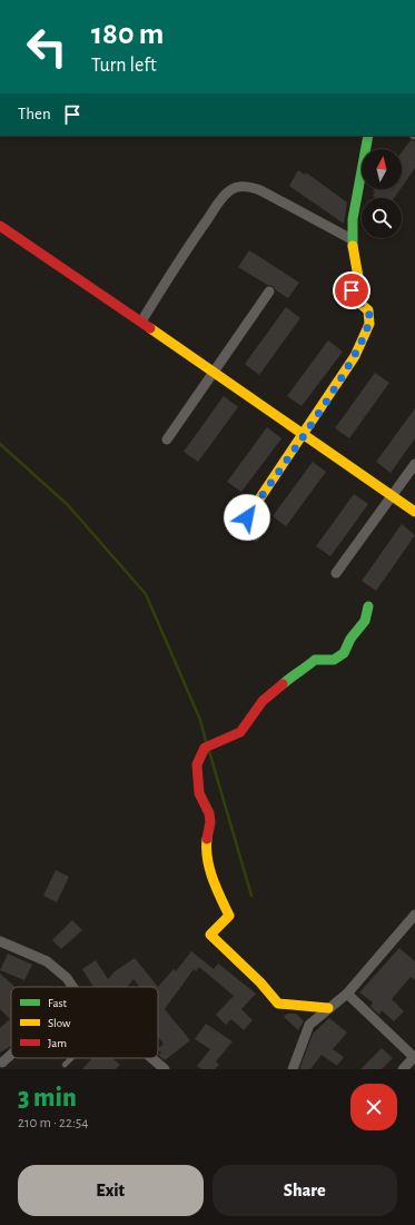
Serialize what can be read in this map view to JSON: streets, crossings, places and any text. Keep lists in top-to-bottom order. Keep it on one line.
{"legend":["Fast","Slow","Jam"],"north":"top","page":{"turn":["180 m","Turn left"],"then":"Then","heading":["3 min","210 m · 22:54"],"buttons":["Exit","Share"]}}
